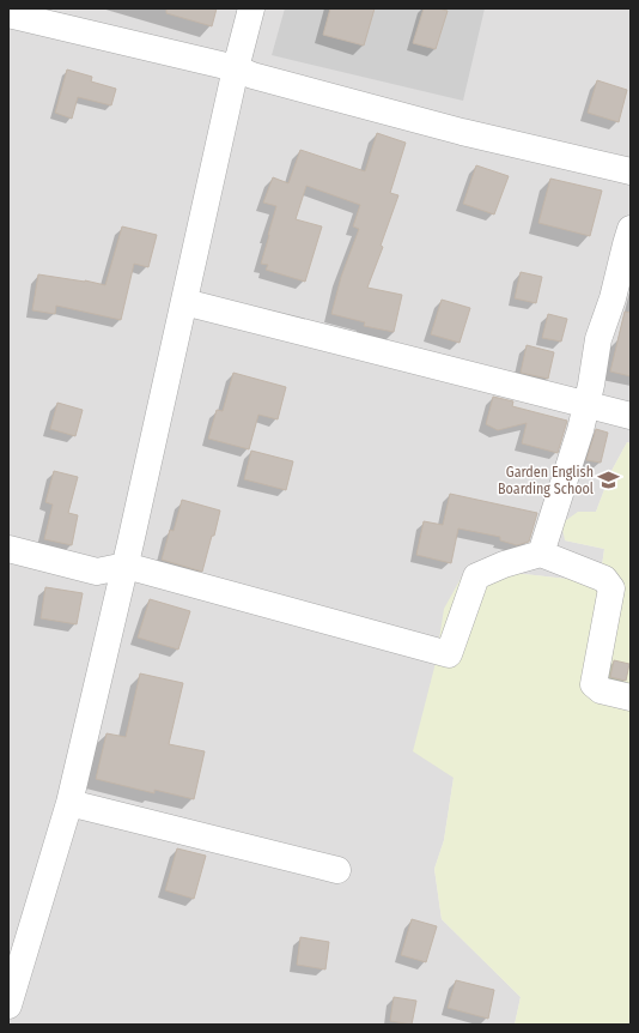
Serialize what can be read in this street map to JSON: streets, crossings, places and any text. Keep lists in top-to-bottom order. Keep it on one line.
{"places":{"school or university":["Garden English Boarding School"]}}
